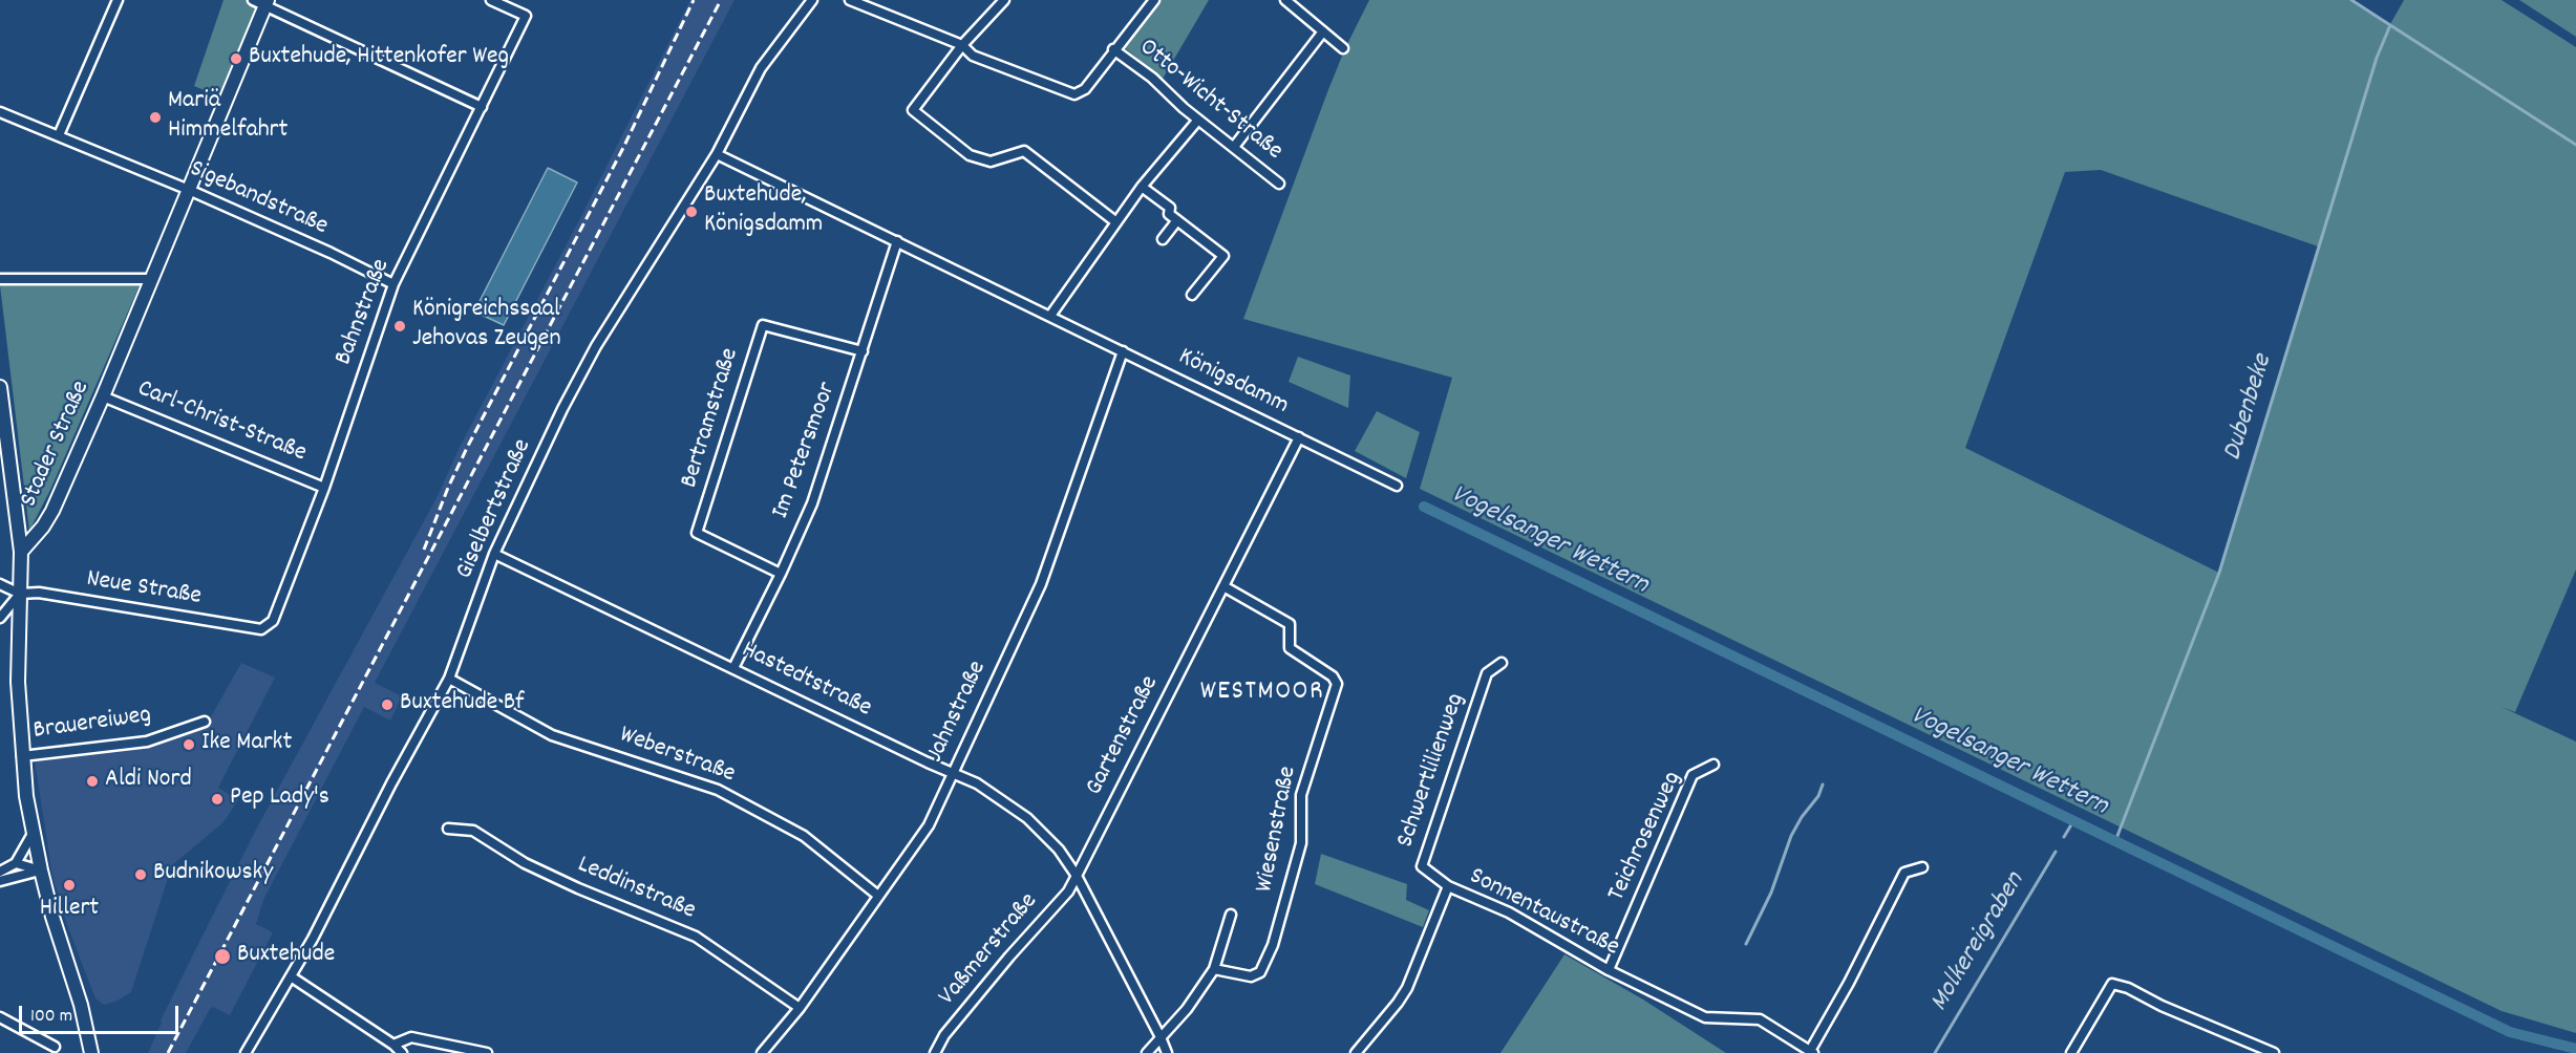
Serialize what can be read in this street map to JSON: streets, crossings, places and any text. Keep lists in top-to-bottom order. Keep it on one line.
{"streets":{"street":["Otto-Wicht-Straße","Sigebandstraße","Bahnstraße","Königsdamm","Bertramstraße","Carl-Christ-Straße","Stader Straße","Im Petersmoor","Giselbertstraße","Neue Straße","Hastedtstraße","Jahnstraße","Brauereiweg","Gartenstraße","Weberstraße","Schwertlilienweg","Wiesenstraße","Teichrosenweg","Leddinstraße","Sonnentaustraße","Vaßmerstraße"]},"crossings":[["Sigebandstraße","Bahnstraße"],["Sigebandstraße","Stader Straße"],["Bahnstraße","Carl-Christ-Straße"],["Bahnstraße","Neue Straße"],["Königsdamm","Im Petersmoor"],["Königsdamm","Giselbertstraße"],["Königsdamm","Jahnstraße"],["Königsdamm","Gartenstraße"],["Bertramstraße","Im Petersmoor"],["Carl-Christ-Straße","Stader Straße"],["Im Petersmoor","Hastedtstraße"],["Giselbertstraße","Hastedtstraße"],["Giselbertstraße","Weberstraße"],["Hastedtstraße","Jahnstraße"],["Hastedtstraße","Gartenstraße"],["Hastedtstraße","Vaßmerstraße"],["Jahnstraße","Weberstraße"],["Jahnstraße","Leddinstraße"],["Gartenstraße","Wiesenstraße"],["Gartenstraße","Vaßmerstraße"],["Schwertlilienweg","Sonnentaustraße"],["Teichrosenweg","Sonnentaustraße"]],"districts":["WESTMOOR"],"water":["Dubenbeke","Vogelsanger Wettern","Molkereigraben"],"places":["Buxtehude, Hittenkofer Weg","Mariä Himmelfahrt","Buxtehude, Königsdamm","Königreichssaal Jehovas Zeugen","Buxtehude Bf","Ike Markt","Aldi Nord","Pep Lady's","Budnikowsky","Hillert","Buxtehude"],"scale_bar":"100 m"}
